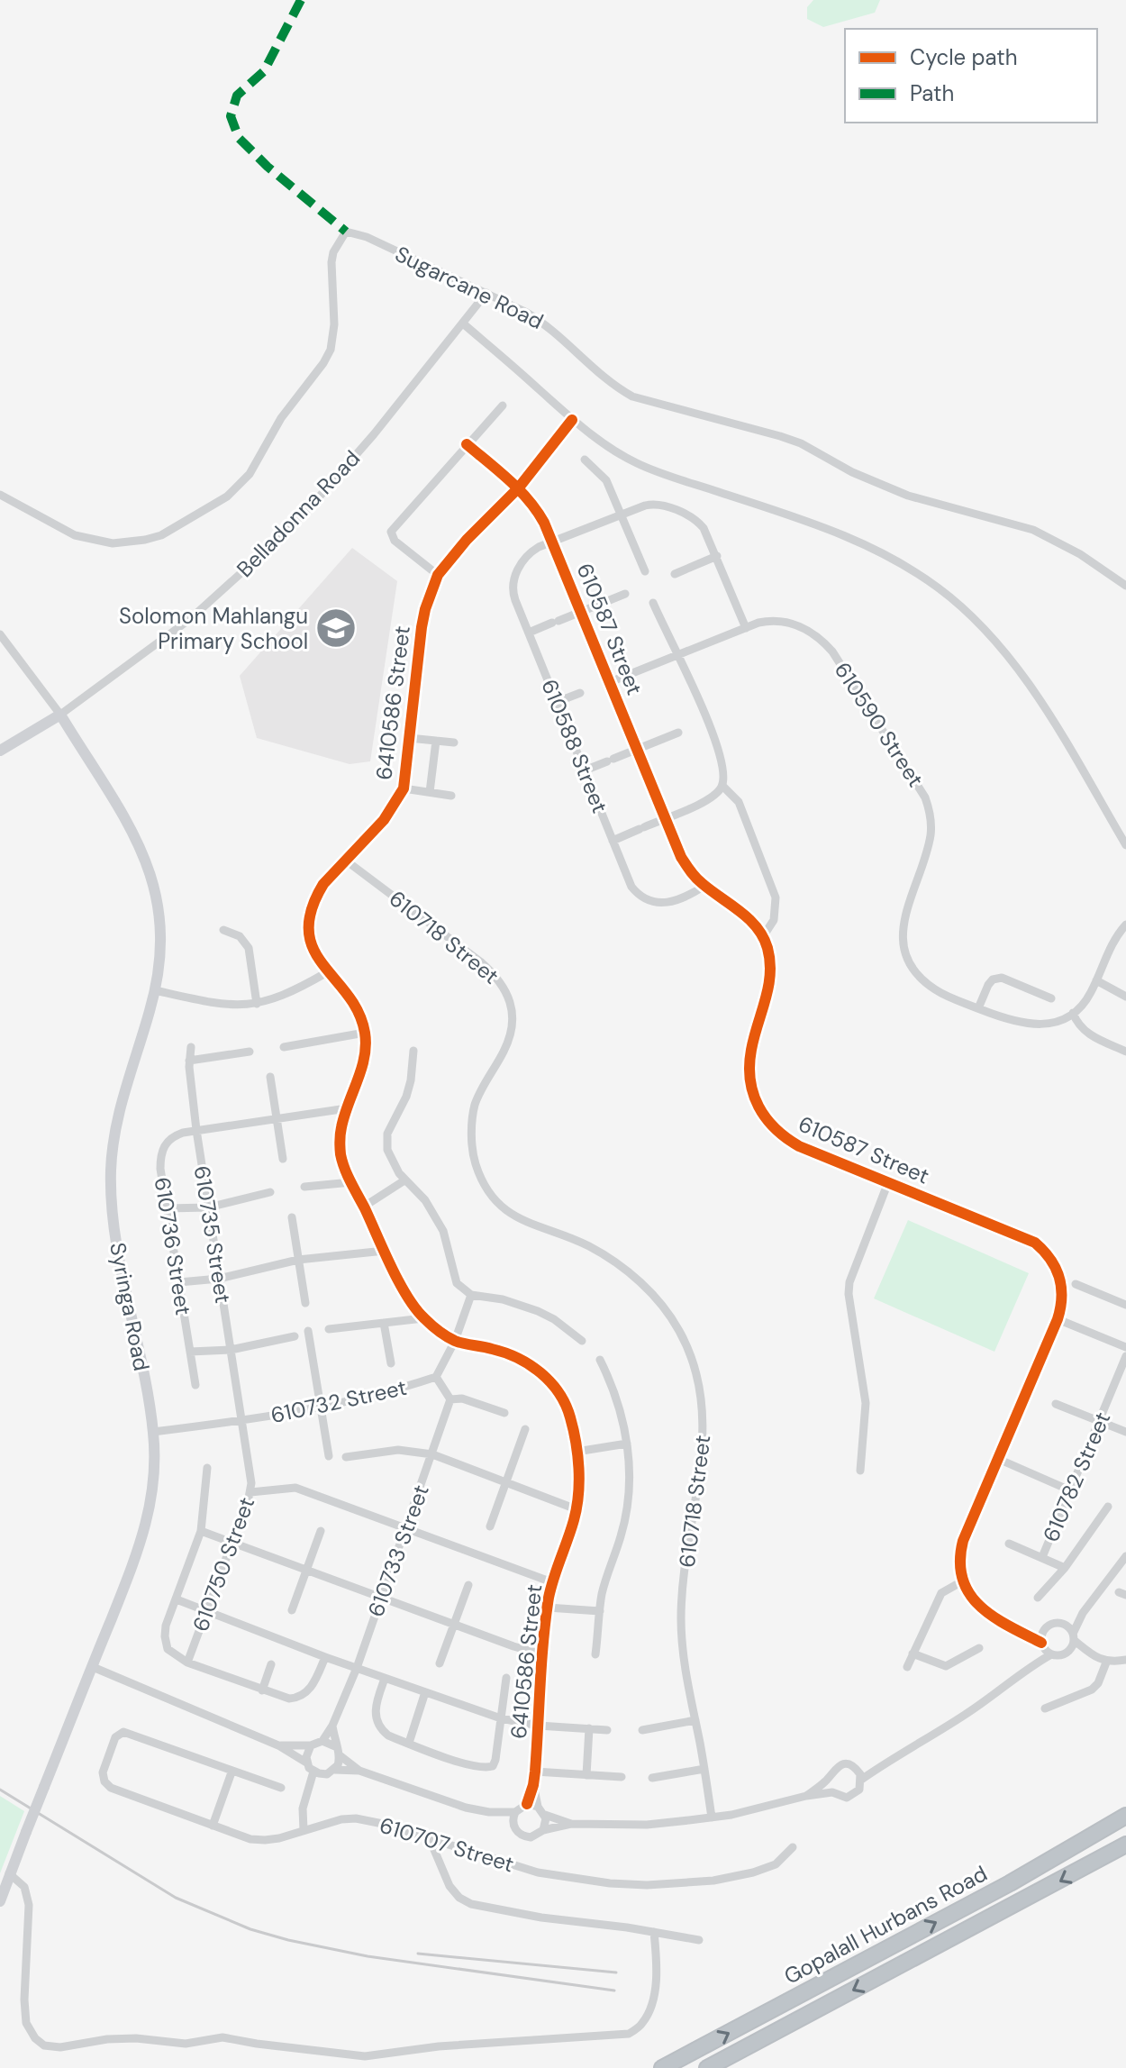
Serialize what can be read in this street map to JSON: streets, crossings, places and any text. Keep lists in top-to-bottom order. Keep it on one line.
{"streets":{"highway":["Gopalall Hurbans Road"],"street":["Sugarcane Road","Belladonna Road","610587 Street","6410586 Street","610590 Street","610588 Street","610718 Street","610735 Street","610736 Street","Syringa Road","610732 Street","610782 Street","610733 Street","610750 Street","610707 Street"]},"crossings":[["Sugarcane Road","Belladonna Road"],["Belladonna Road","Syringa Road"],["610587 Street","6410586 Street"],["610587 Street","610590 Street"],["610587 Street","610588 Street"],["6410586 Street","610718 Street"],["6410586 Street","610732 Street"],["610590 Street","610588 Street"],["610735 Street","610736 Street"],["610735 Street","610732 Street"],["610735 Street","610750 Street"],["Syringa Road","610732 Street"],["610732 Street","610750 Street"]],"places":{"school or university":["Solomon Mahlangu Primary School"]},"legend":["Cycle path","Path"]}
